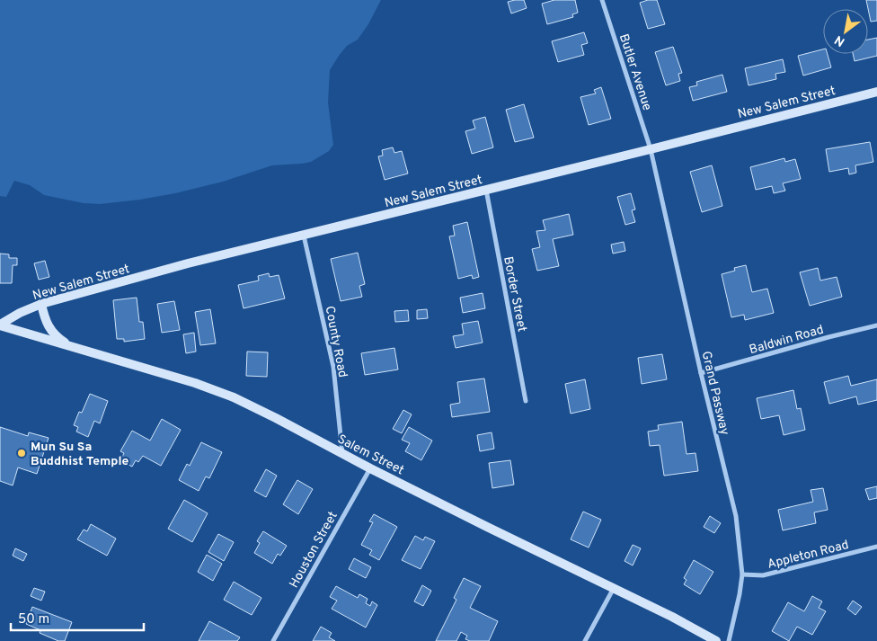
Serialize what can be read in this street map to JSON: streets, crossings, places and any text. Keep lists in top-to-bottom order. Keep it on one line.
{"streets":{"street":["Butler Avenue","New Salem Street","Border Street","Baldwin Road","County Road","Grand Passway","Salem Street","Houston Street","Appleton Road"]},"crossings":[["Butler Avenue","New Salem Street"],["Butler Avenue","Grand Passway"],["New Salem Street","Border Street"],["New Salem Street","County Road"],["New Salem Street","Grand Passway"],["New Salem Street","Salem Street"],["Baldwin Road","Grand Passway"],["County Road","Salem Street"],["Grand Passway","Appleton Road"],["Salem Street","Houston Street"]],"places":["Mun Su Sa Buddhist Temple"],"scale_bar":"50 m","north":"bottom left"}
